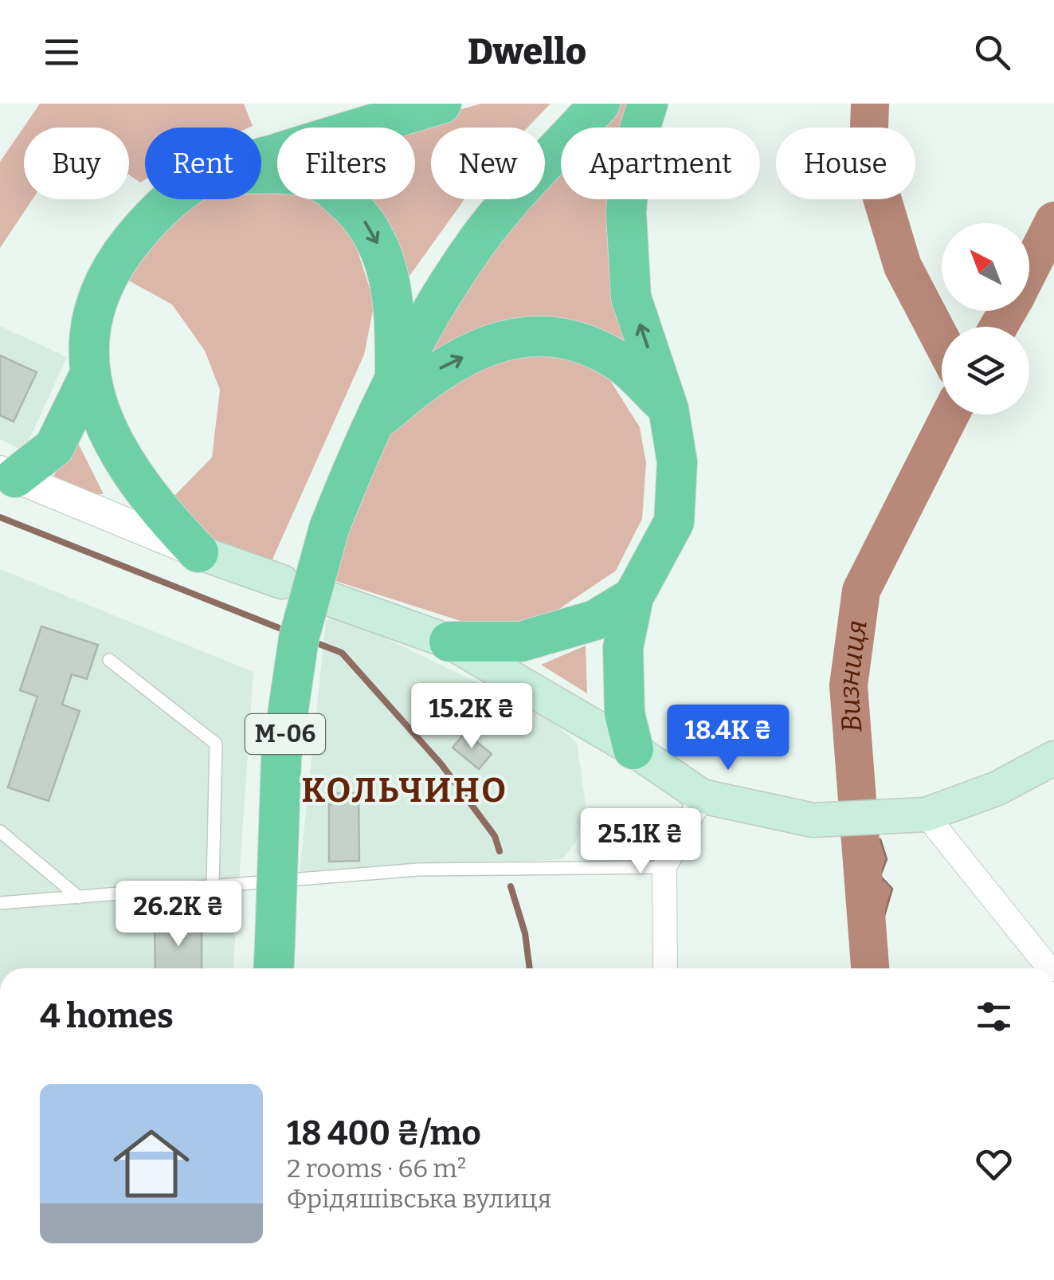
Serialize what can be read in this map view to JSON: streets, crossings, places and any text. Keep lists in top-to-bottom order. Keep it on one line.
{"streets":{"highway":["М-06"]},"districts":["КОЛЬЧИНО"],"water":["Визниця"],"north":"top left","page":{"header":"Dwello","chip":["Buy","Rent","Filters","New","Apartment","House"],"price":["15.2K ₴","18.4K ₴","25.1K ₴","26.2K ₴"],"heading":"4 homes","list":[{"name":"18 400 ₴/mo","note":"2 rooms · 66 m² · Фрідяшівська вулиця"}]}}
